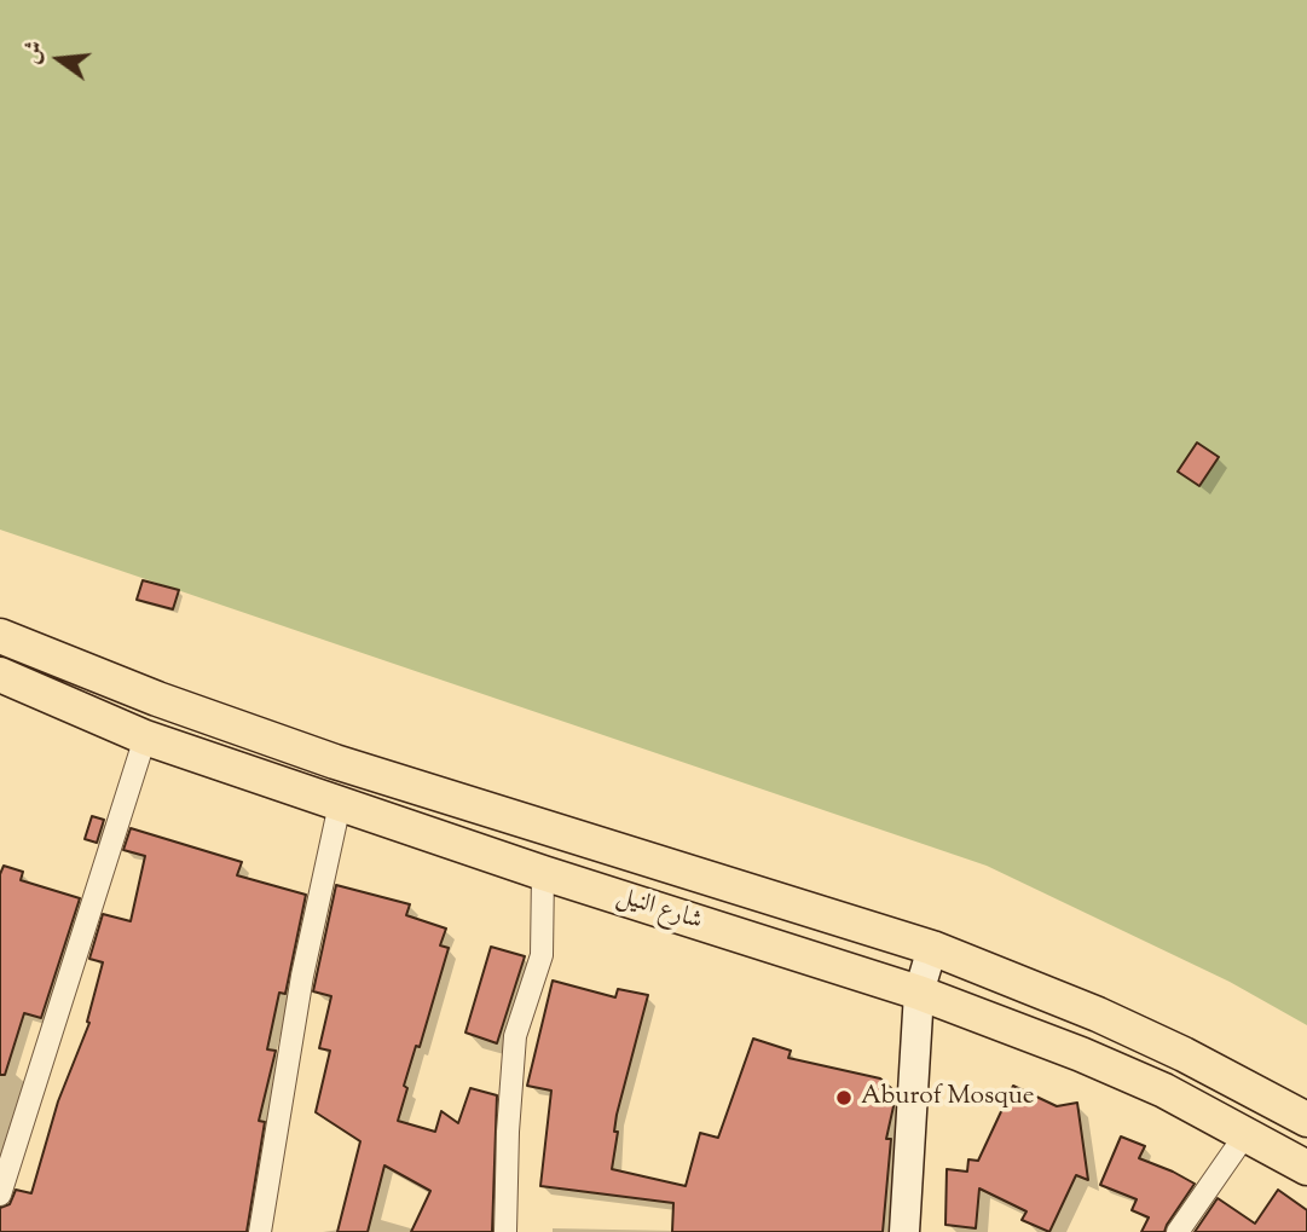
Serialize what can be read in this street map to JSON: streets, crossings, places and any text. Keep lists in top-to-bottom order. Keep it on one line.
{"streets":{"main road":["شارع النيل"]},"places":["Aburof Mosque"],"north":"left"}
